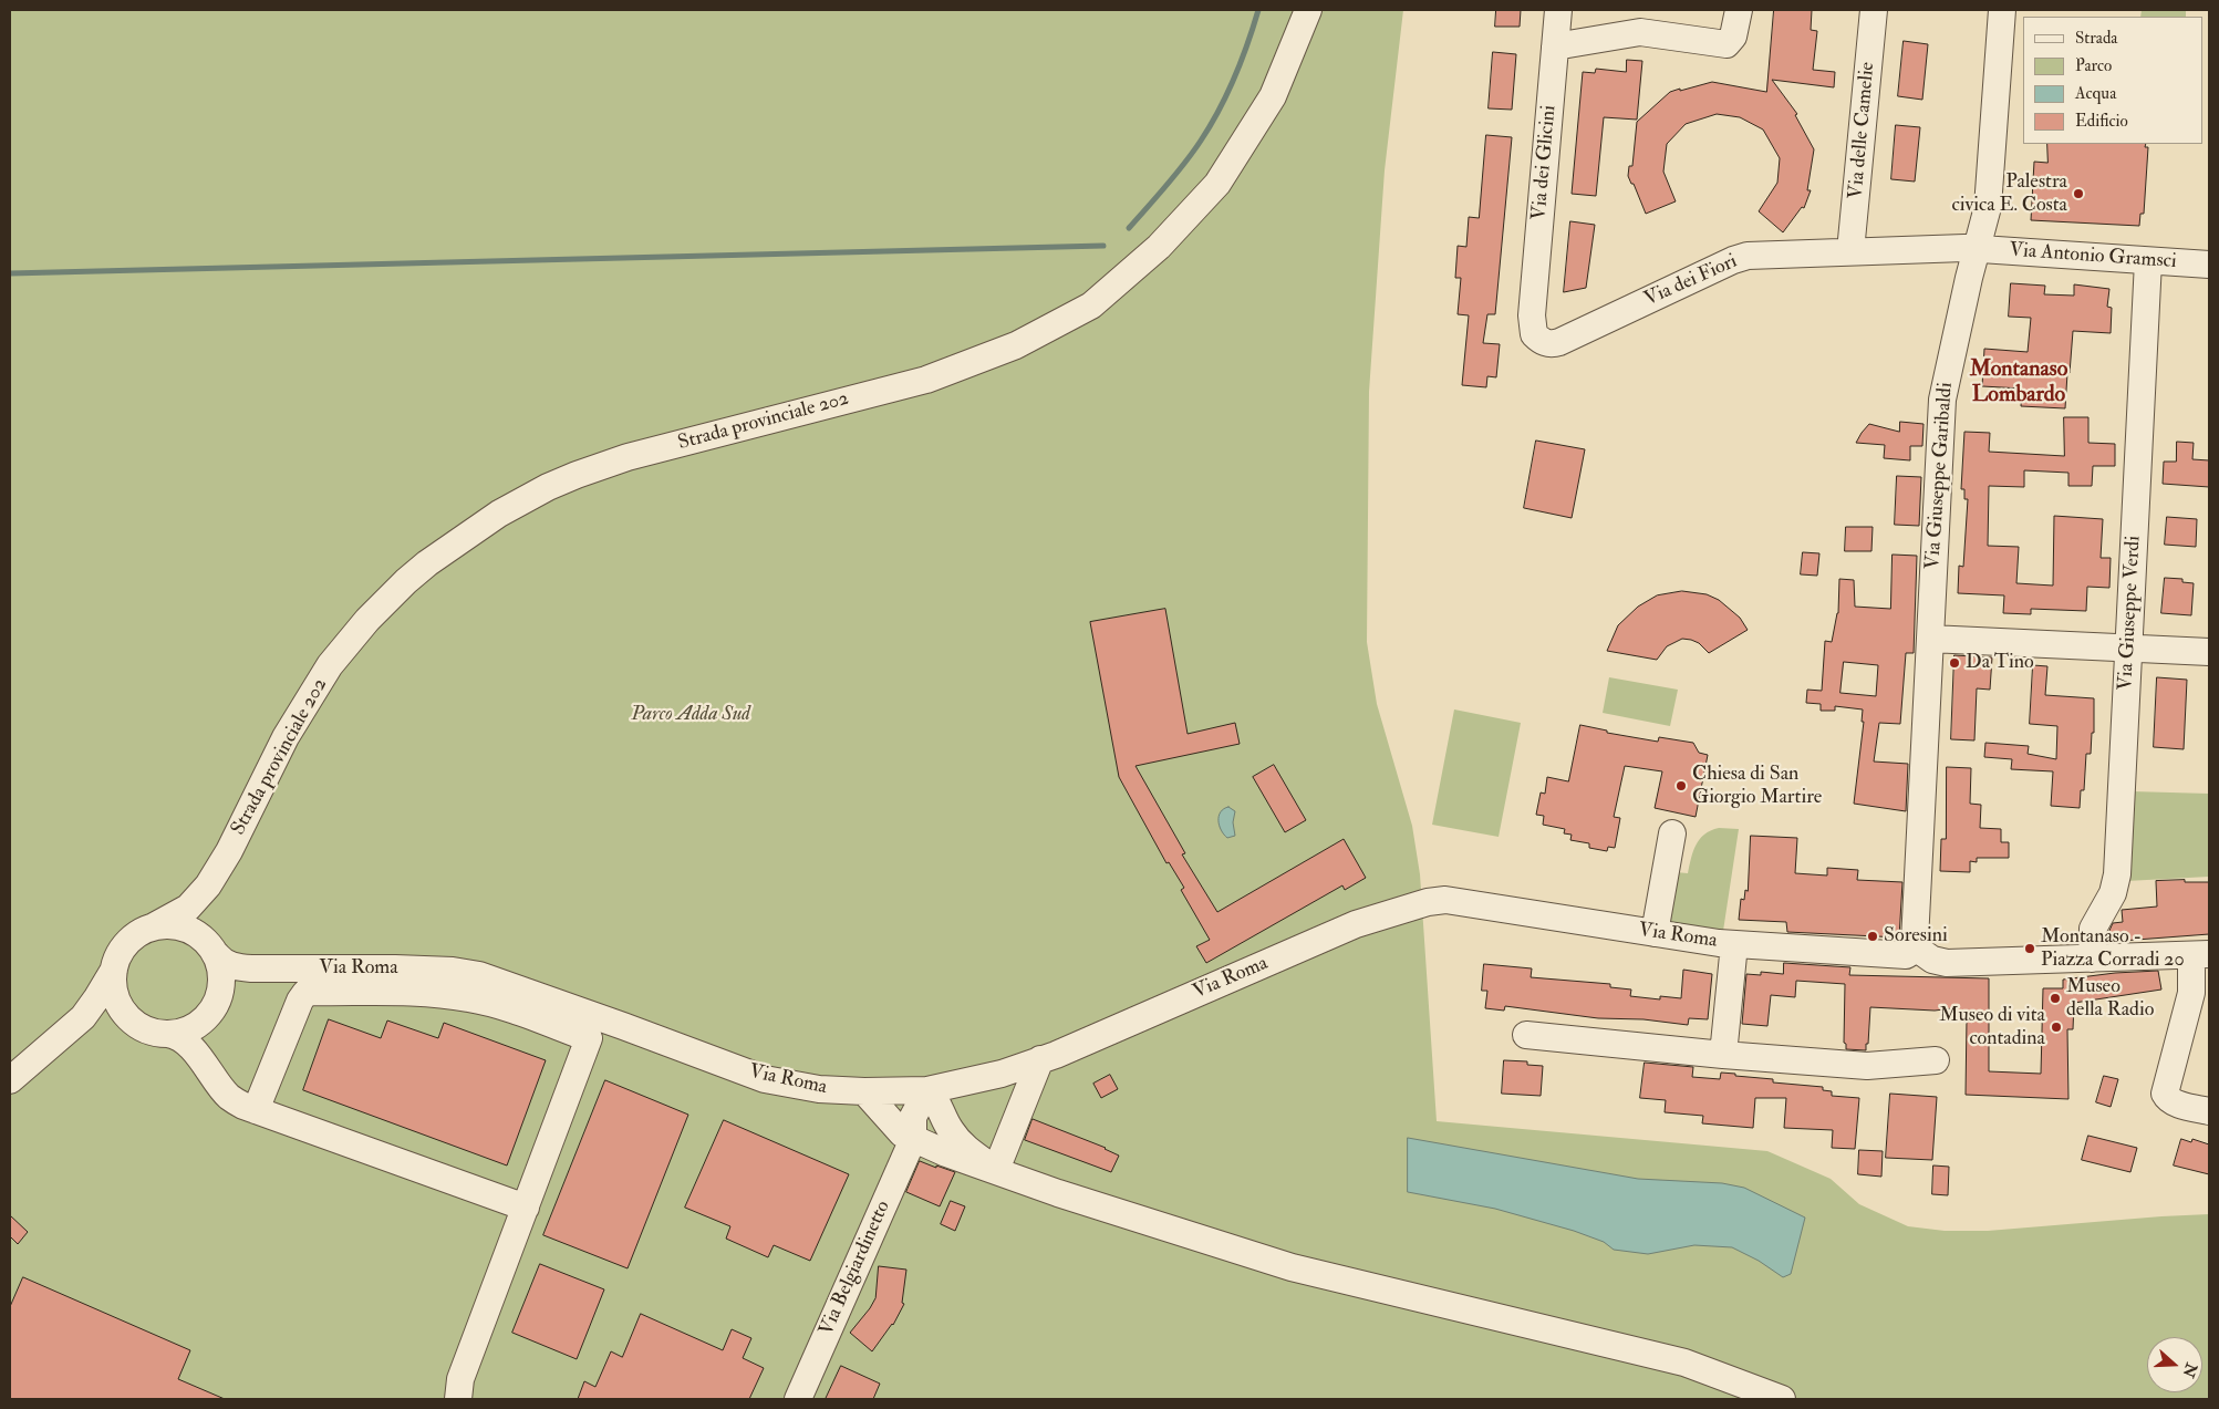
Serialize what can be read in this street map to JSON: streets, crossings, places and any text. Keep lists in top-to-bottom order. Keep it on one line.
{"streets":{"street":["Via delle Camelie","Via dei Glicini","Via Antonio Gramsci","Via dei Fiori","Strada provinciale 202","Via Giuseppe Garibaldi","Via Giuseppe Verdi","Via Roma","Via Belgiardinetto"]},"crossings":[["Via delle Camelie","Via dei Fiori"],["Via dei Glicini","Via dei Fiori"],["Via Antonio Gramsci","Via dei Fiori"],["Via Antonio Gramsci","Via Giuseppe Garibaldi"],["Via Antonio Gramsci","Via Giuseppe Verdi"],["Via dei Fiori","Via Giuseppe Garibaldi"],["Strada provinciale 202","Via Roma"],["Via Giuseppe Garibaldi","Via Roma"]],"districts":["Montanaso Lombardo"],"parks":["Parco Adda Sud"],"places":["Palestra civica E. Costa","Da Tino","Chiesa di San Giorgio Martire","Soresini","Montanaso - Piazza Corradi 20","Museo della Radio","Museo di vita contadina"],"legend":["Strada","Parco","Acqua","Edificio"],"north":"right"}
